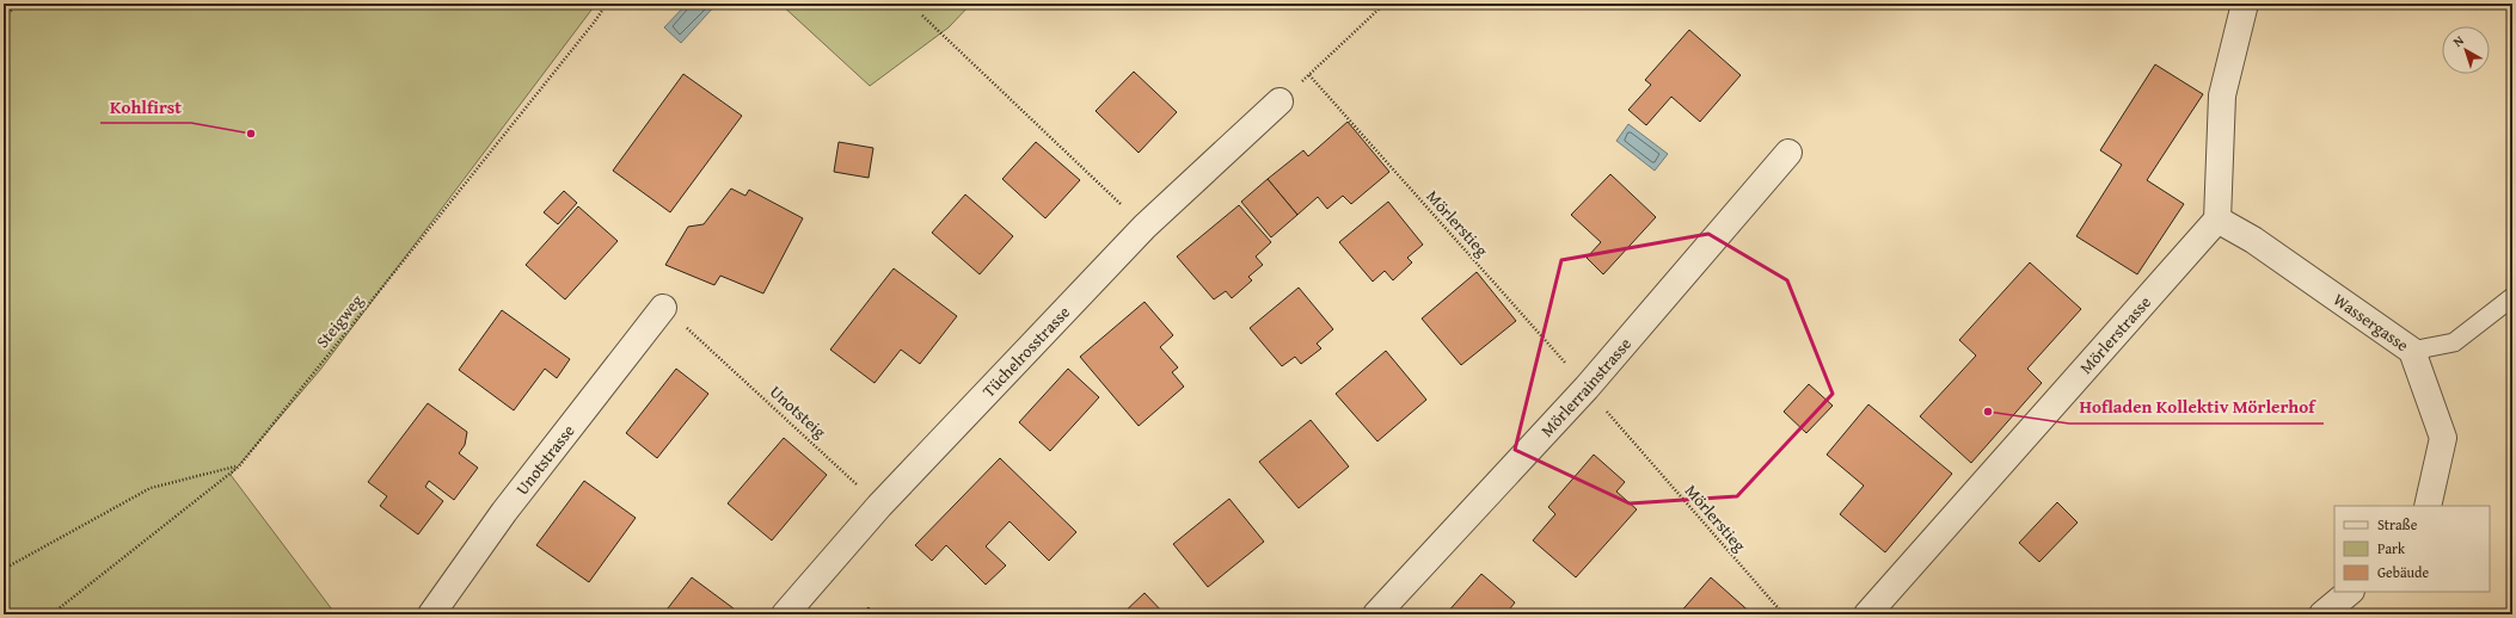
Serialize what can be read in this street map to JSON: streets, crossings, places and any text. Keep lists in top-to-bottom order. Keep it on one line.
{"streets":{"street":["Wassergasse","Mörlerstrasse","Tüchelrosstrasse","Mörlerrainstrasse","Unotstrasse"],"path":["Mörlerstieg","Steigweg","Unotsteig"]},"crossings":[["Mörlerstieg","Mörlerrainstrasse"],["Wassergasse","Mörlerstrasse"],["Tüchelrosstrasse","Unotsteig"]],"places":["Kohlfirst","Hofladen Kollektiv Mörlerhof"],"legend":["Straße","Park","Gebäude"],"north":"top left"}
